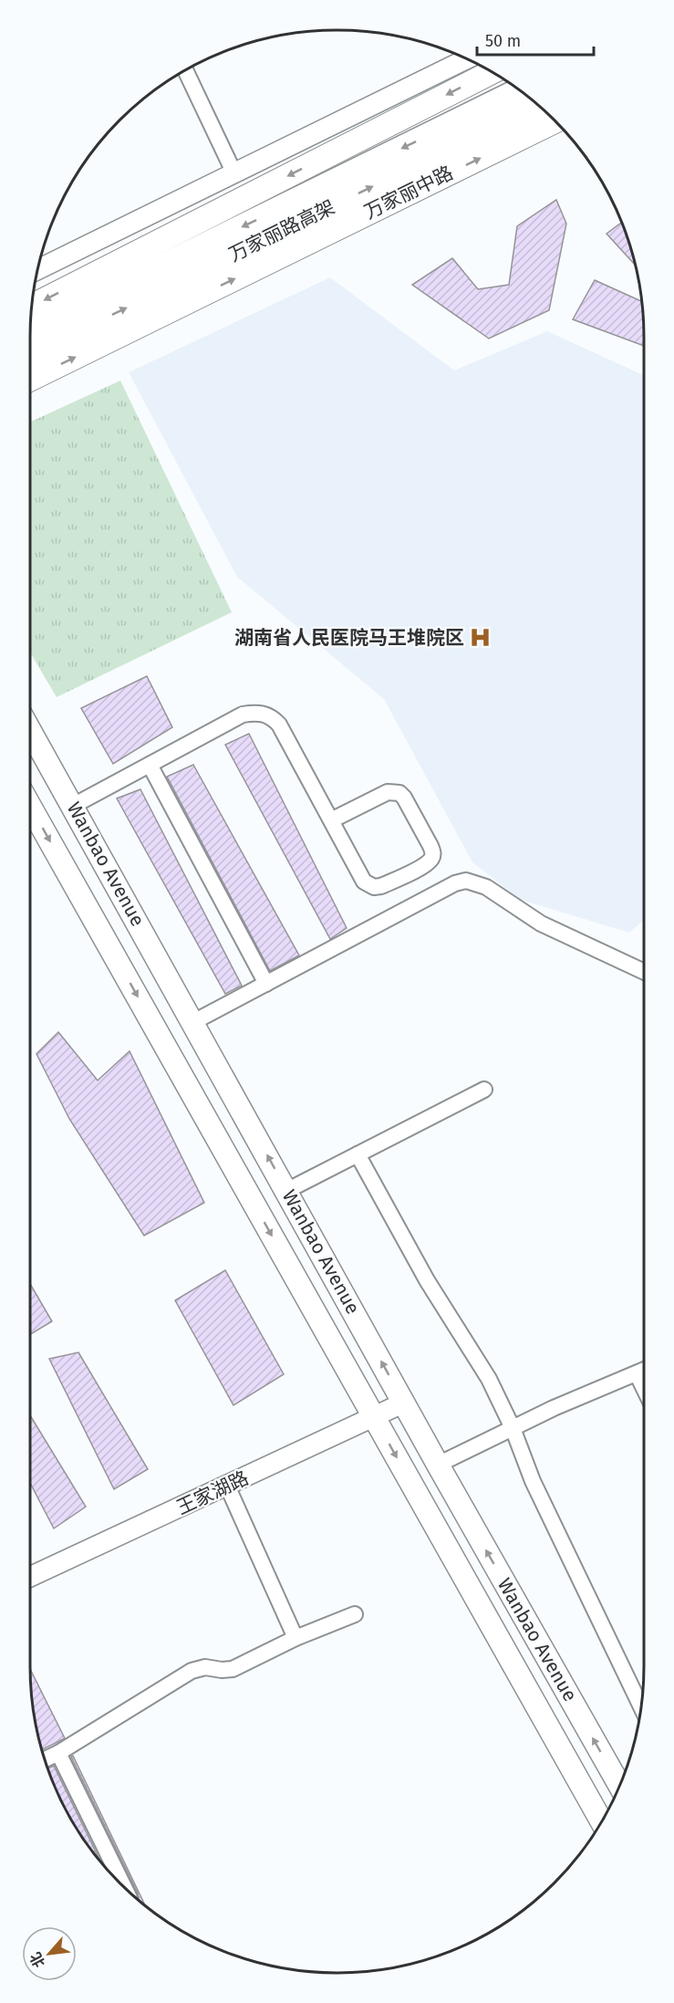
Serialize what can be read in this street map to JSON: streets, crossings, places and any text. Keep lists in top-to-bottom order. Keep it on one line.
{"streets":{"highway":["万家丽路高架"],"main road":["万家丽中路","Wanbao Avenue"],"street":["王家湖路"]},"crossings":[["Wanbao Avenue","王家湖路"]],"places":{"hospital":["湖南省人民医院马王堆院区"]},"scale_bar":"50 m","north":"bottom left"}
